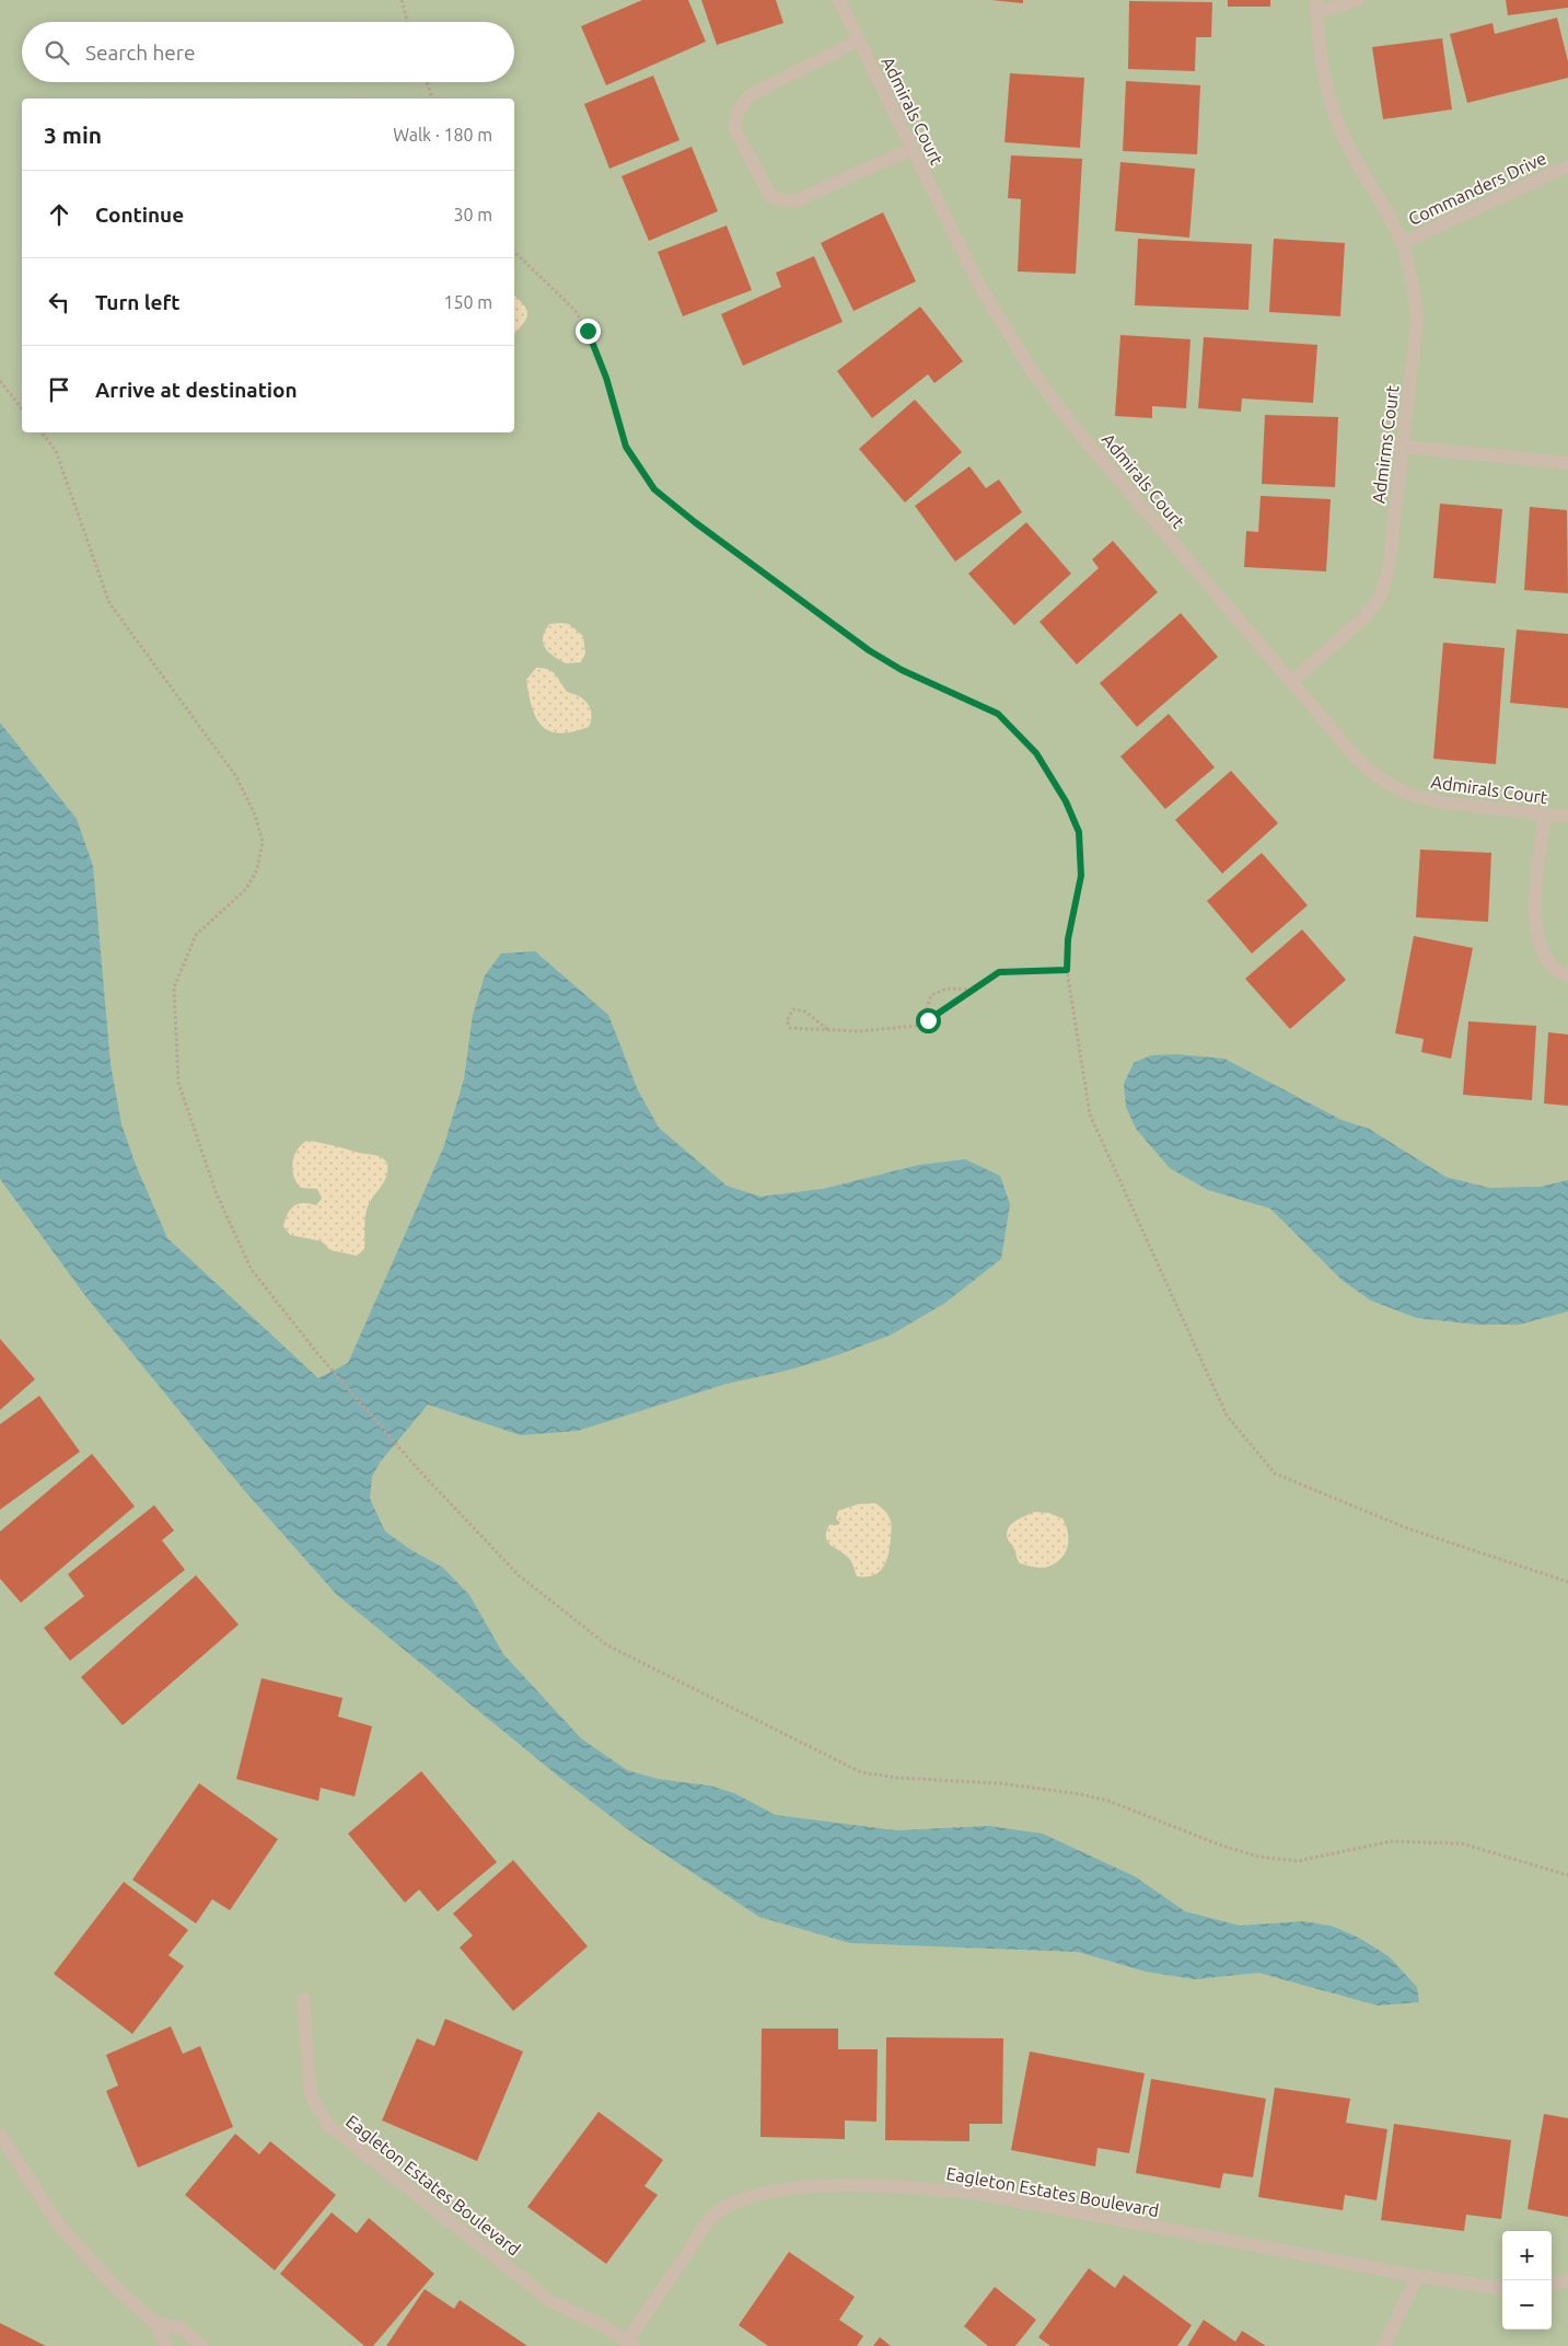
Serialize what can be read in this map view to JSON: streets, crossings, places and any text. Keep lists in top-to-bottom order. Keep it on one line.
{"streets":{"street":["Admirals Court","Commanders Drive","Admirms Court","Eagleton Estates Boulevard"]},"crossings":[["Admirals Court","Admirms Court"],["Commanders Drive","Admirms Court"]],"page":{"search":"Search here","heading":["3 min","Walk · 180 m"],"list":[["Continue","30 m"],["Turn left","150 m"],"Arrive at destination"],"map_buttons":["+","−"]}}
